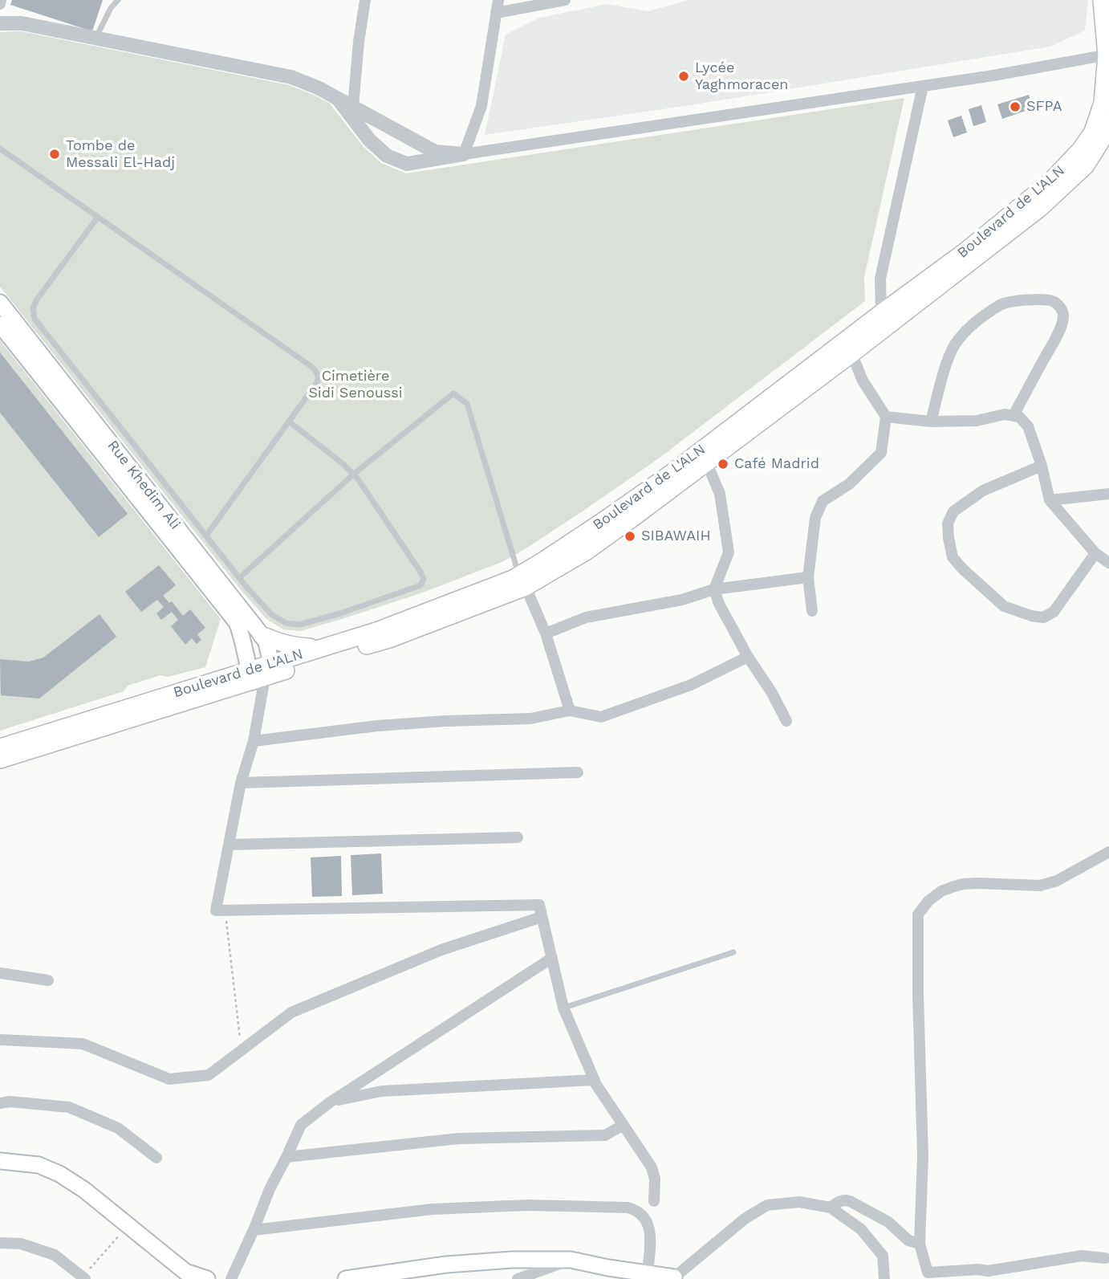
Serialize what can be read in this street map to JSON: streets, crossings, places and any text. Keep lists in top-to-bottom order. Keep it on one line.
{"streets":{"main road":["Boulevard de L'ALN","Rue Khedim Ali"]},"crossings":[["Boulevard de L'ALN","Rue Khedim Ali"]],"parks":["Cimetière Sidi Senoussi"],"places":["Lycée Yaghmoracen","SFPA","Tombe de Messali El-Hadj","Café Madrid","SIBAWAIH"]}
